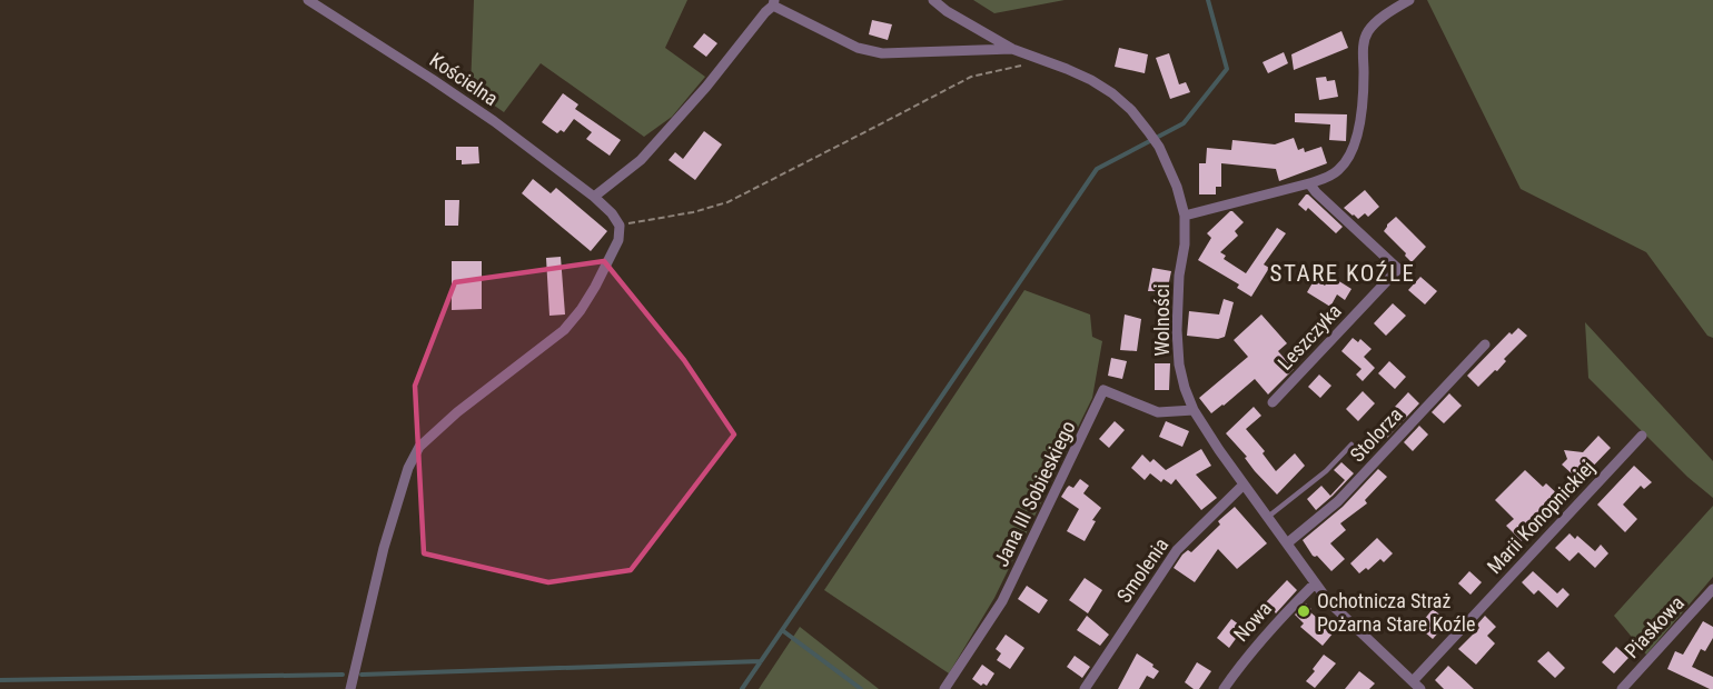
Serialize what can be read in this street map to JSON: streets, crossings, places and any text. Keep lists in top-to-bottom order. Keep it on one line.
{"streets":{"street":["Kościelna","Wolności","Leszczyka","Stolorza","Jana III Sobieskiego","Marii Konopnickiej","Smolenia","Nowa","Piaskowa"]},"crossings":[["Wolności","Stolorza"],["Wolności","Jana III Sobieskiego"],["Wolności","Marii Konopnickiej"],["Wolności","Smolenia"],["Wolności","Nowa"]],"districts":["STARE KOŹLE"],"places":["Ochotnicza Straż Pożarna Stare Koźle"]}
